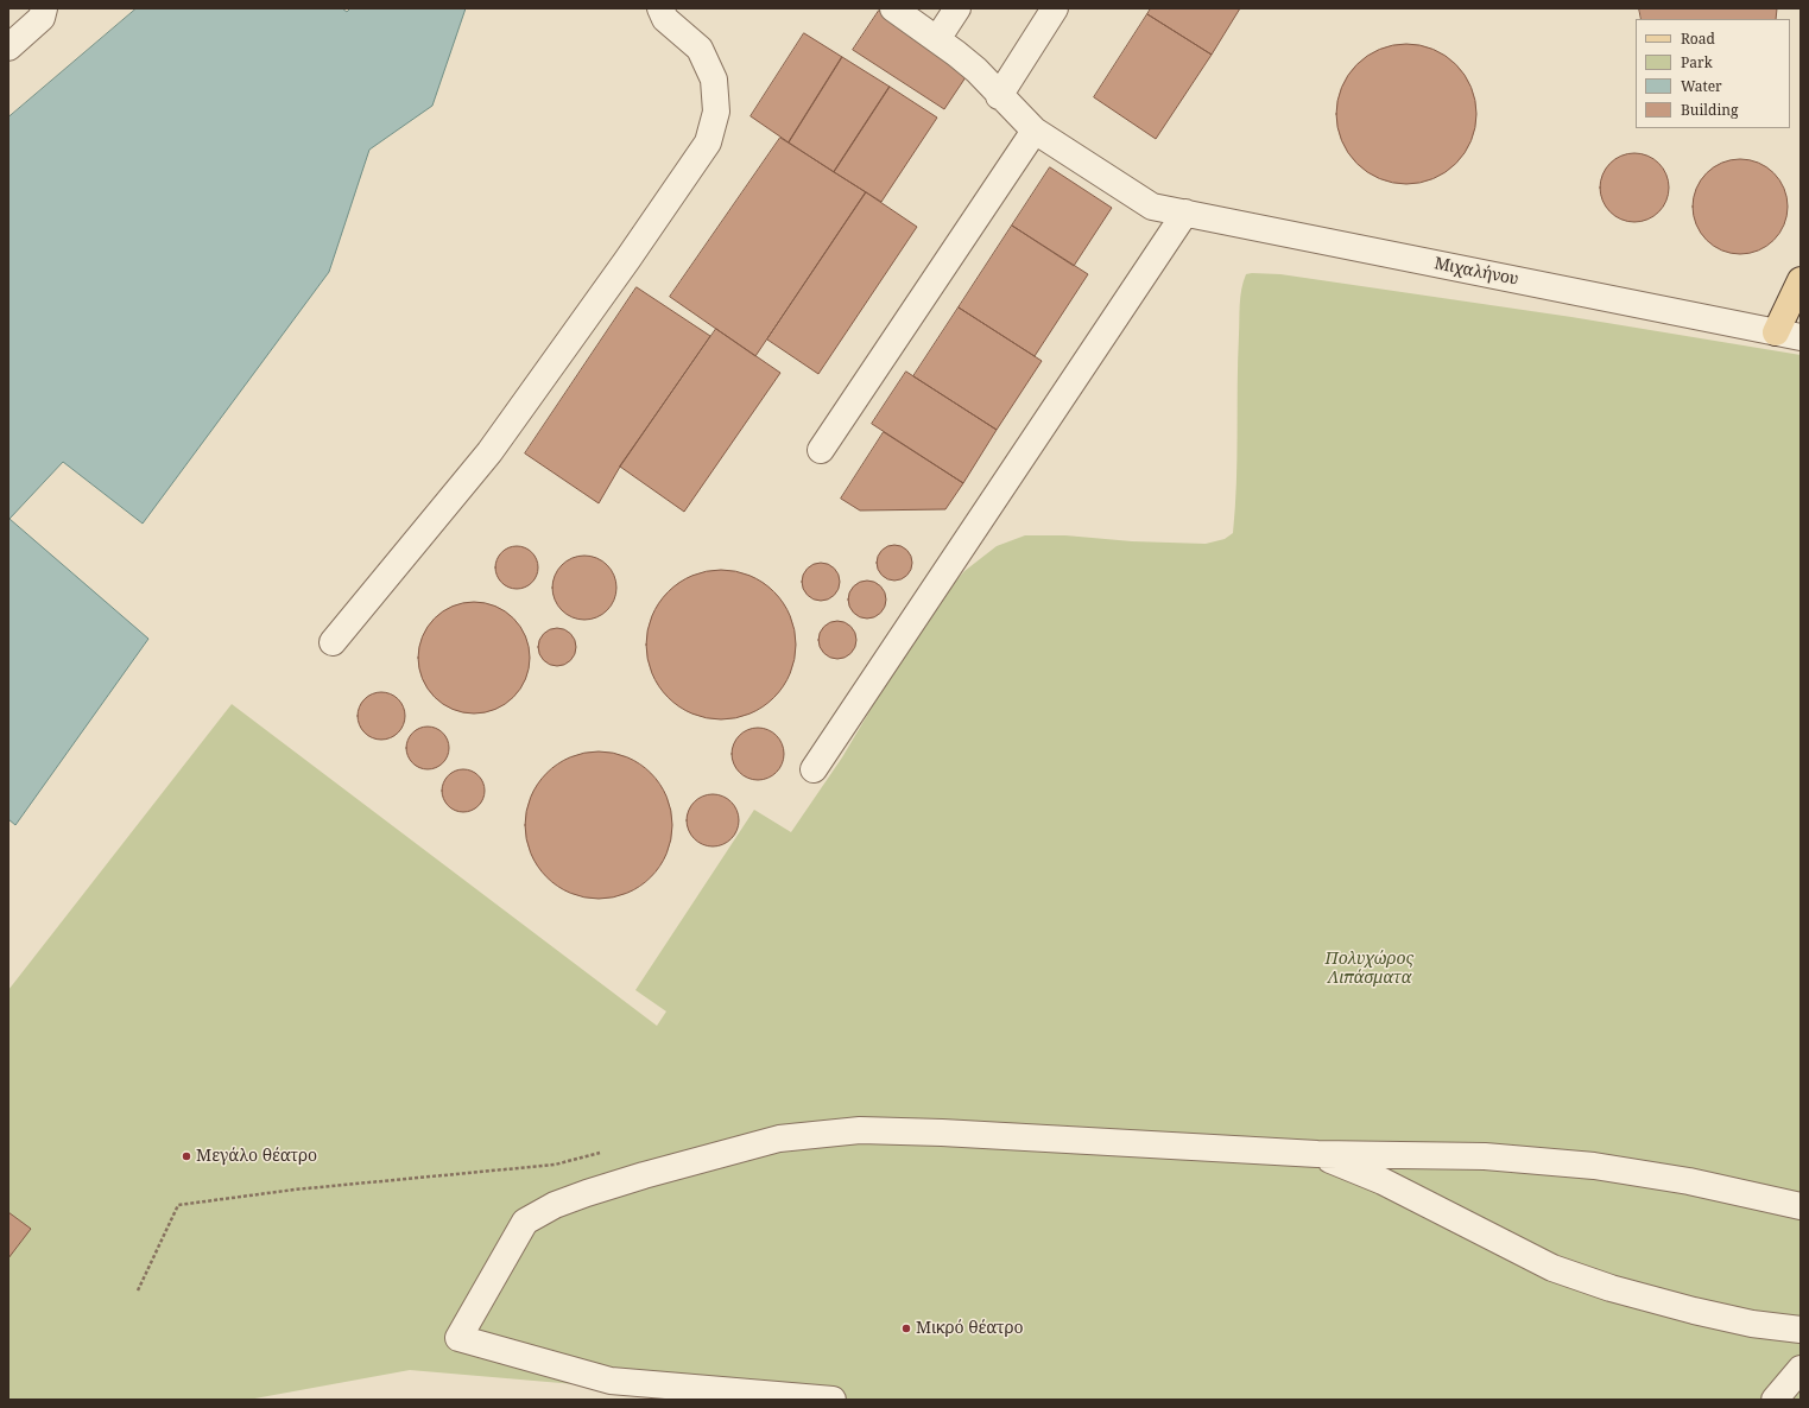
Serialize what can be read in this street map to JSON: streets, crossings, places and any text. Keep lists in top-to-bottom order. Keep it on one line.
{"streets":{"street":["Μιχαλήνου"]},"parks":["Πολυχώρος Λιπάσματα"],"places":["Μεγάλο θέατρο","Μικρό θέατρο"],"legend":["Road","Park","Water","Building"]}
